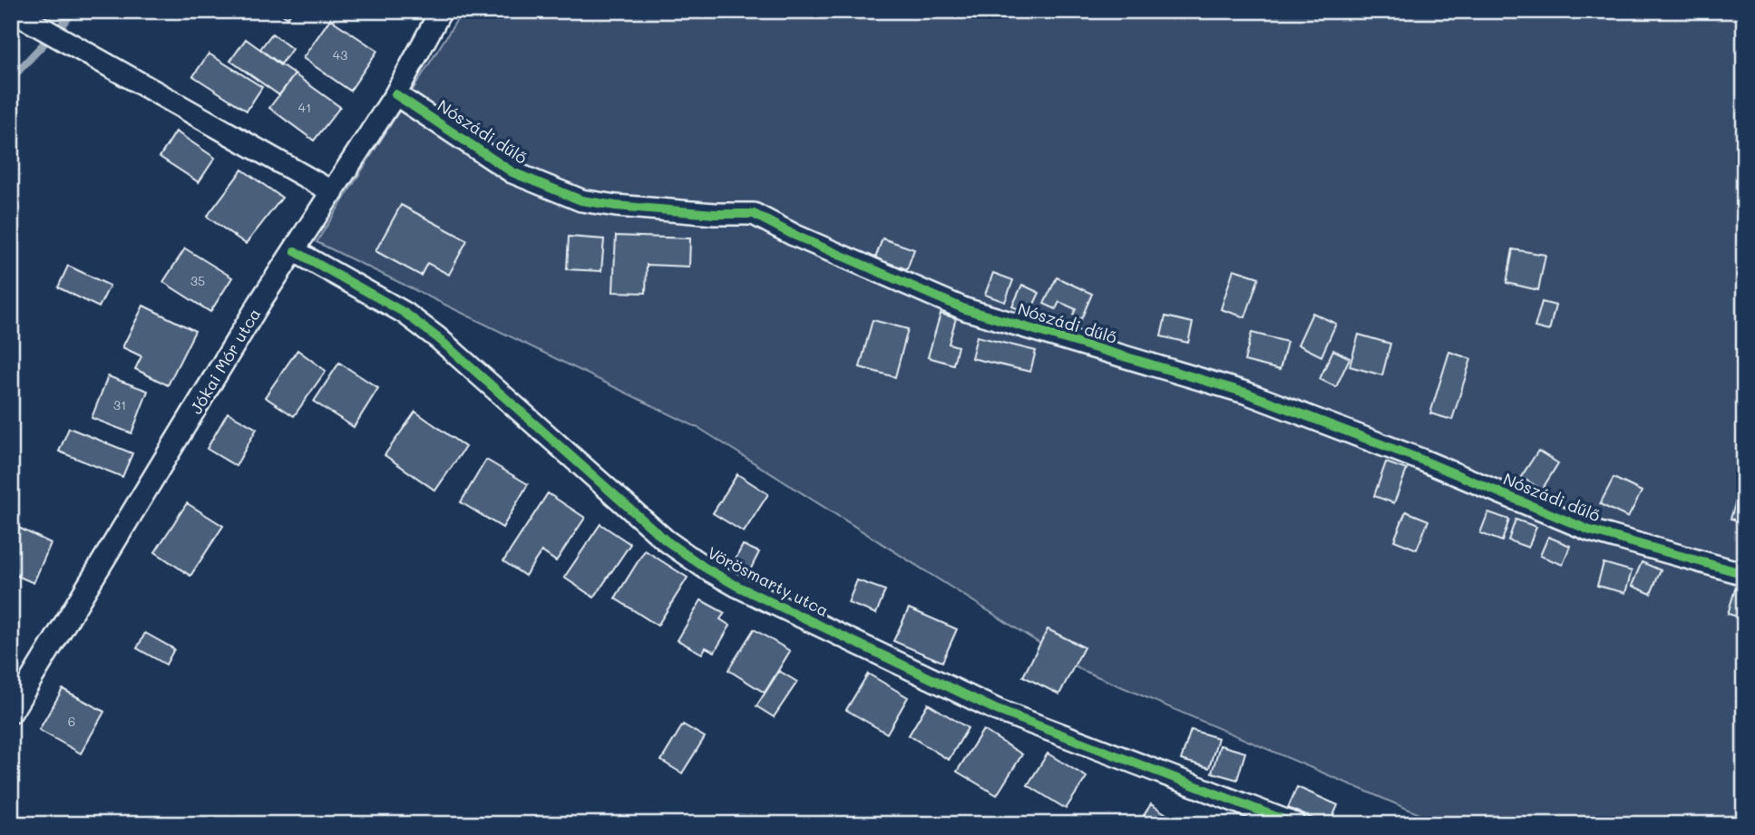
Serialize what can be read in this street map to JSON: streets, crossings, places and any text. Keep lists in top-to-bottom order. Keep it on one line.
{"streets":{"street":["Nószádi dűlő","Jókai Mór utca","Vörösmarty utca"]},"crossings":[["Nószádi dűlő","Jókai Mór utca"],["Jókai Mór utca","Vörösmarty utca"]],"house_numbers":["43","41","35","31","6"]}
